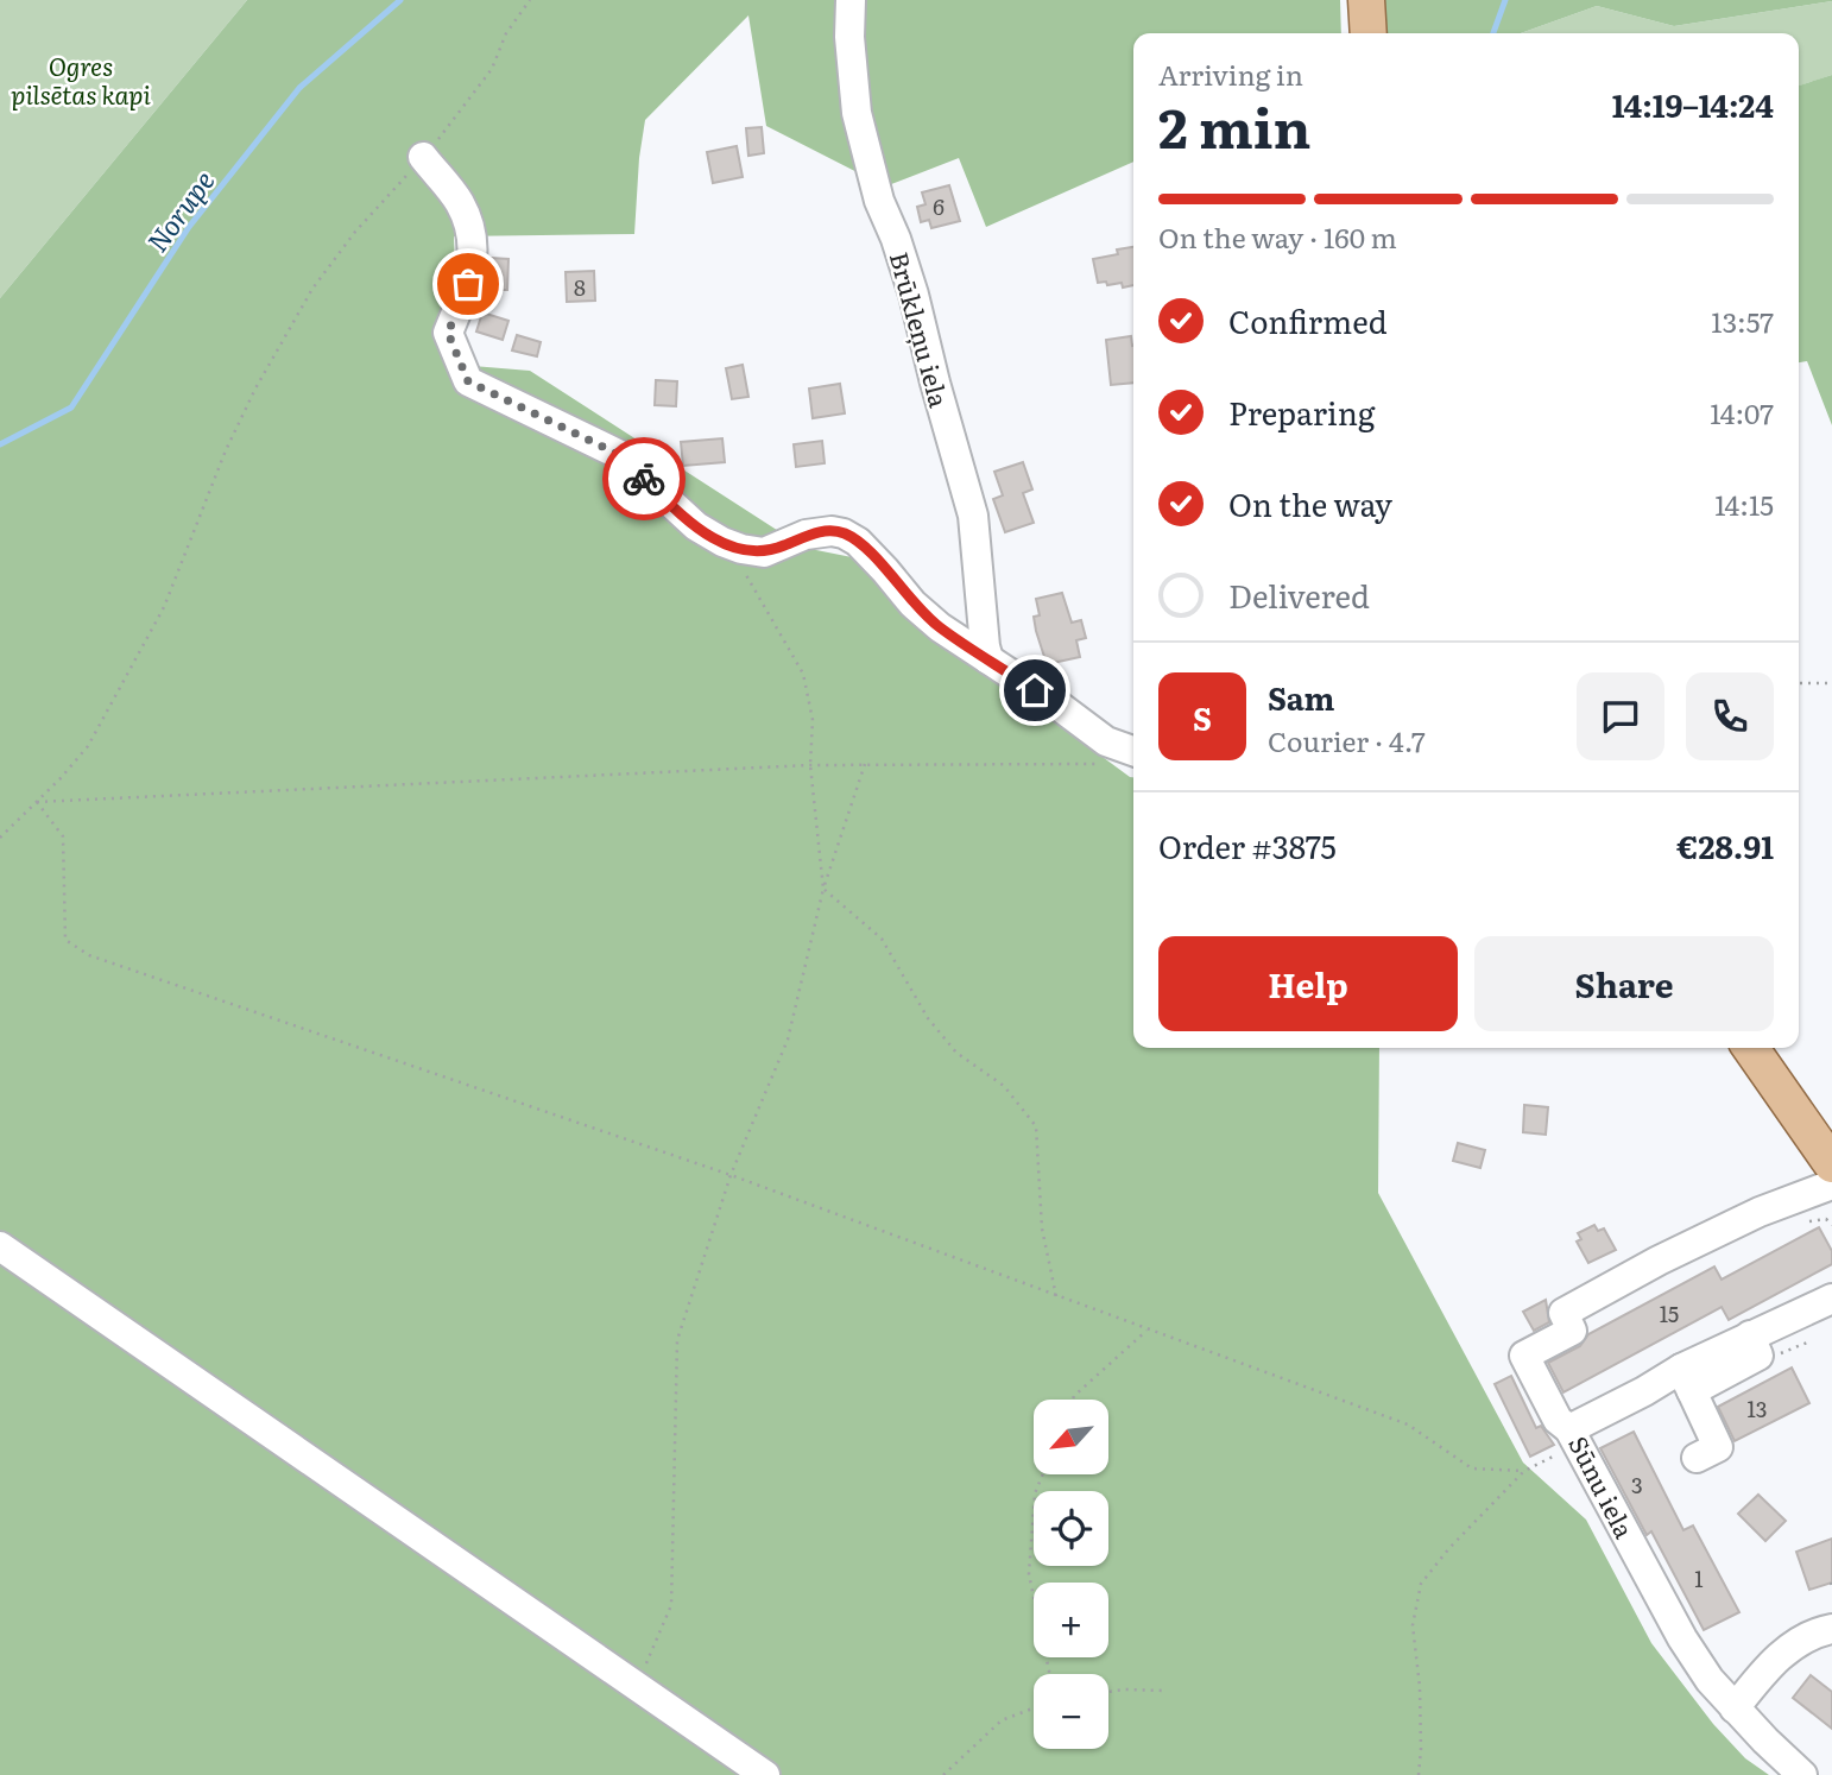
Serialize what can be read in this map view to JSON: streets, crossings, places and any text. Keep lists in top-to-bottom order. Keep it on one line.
{"streets":{"street":["Brūkleņu iela","Sūnu iela"]},"water":["Norupe"],"parks":["Ogres pilsētas kapi"],"house_numbers":["6","8","15","13","3","1"],"north":"bottom left","page":{"heading":["2 min","Arriving in","14:19–14:24"],"panel":["Sam","Courier · 4.7","Order #3875","€28.91"],"bar":"On the way · 160 m","list":[["Confirmed","13:57"],["Preparing","14:07"],["On the way","14:15"],"Delivered"],"round":"S","buttons":["Help","Share"],"map_buttons":["+","−"]}}
